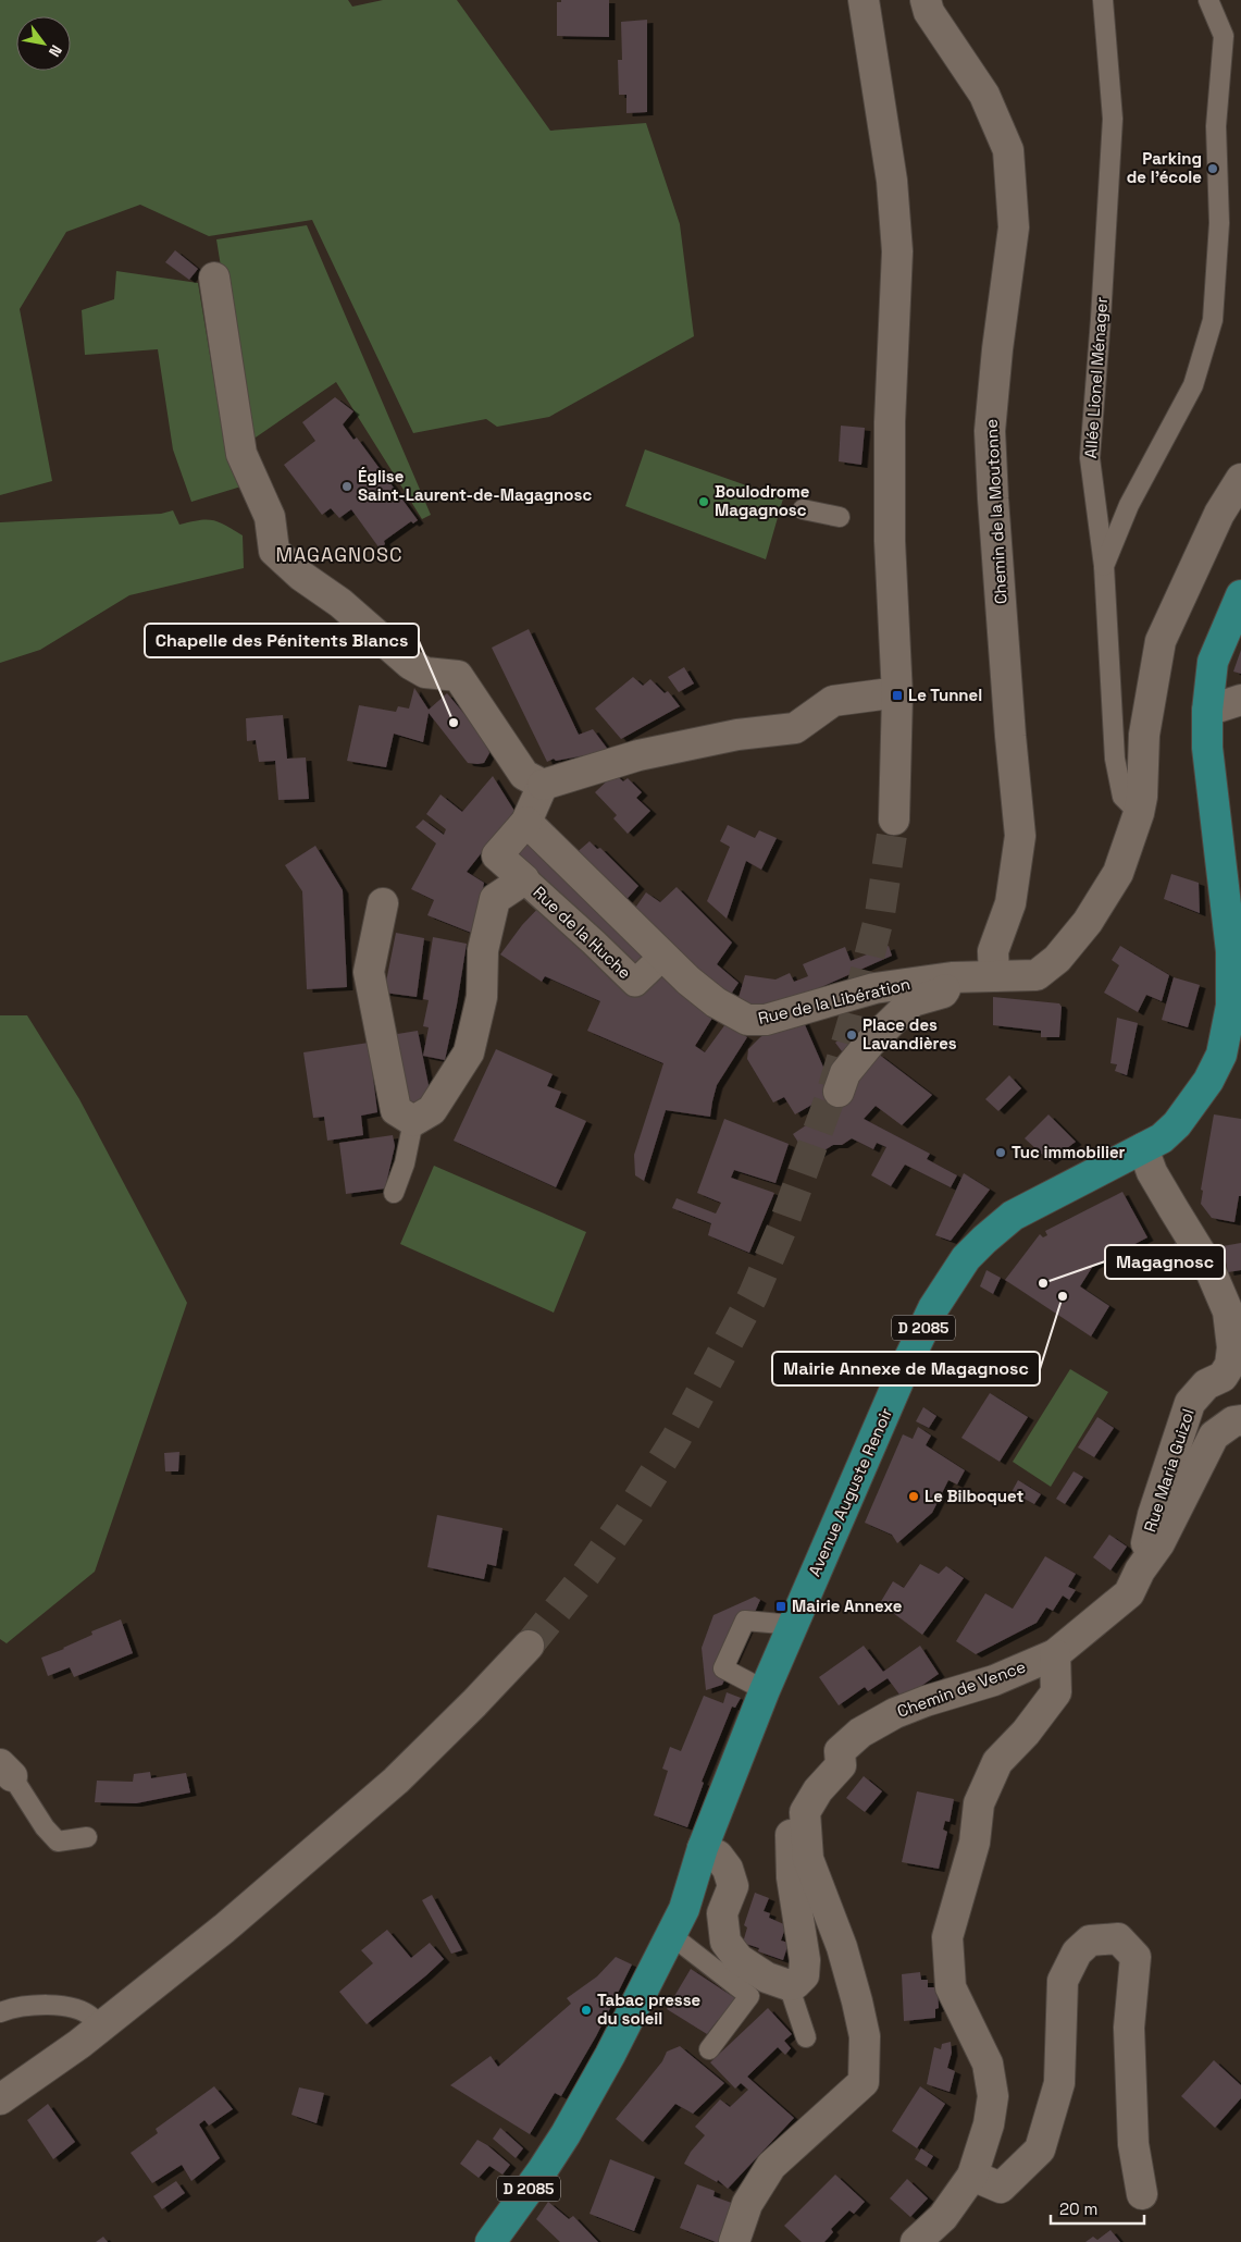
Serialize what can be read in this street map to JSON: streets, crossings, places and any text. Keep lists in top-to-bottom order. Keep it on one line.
{"streets":{"main road":["D 2085","Avenue Auguste Renoir"],"street":["Chemin de la Moutonne","Rue de la Huche","Rue de la Libération","Rue Maria Guizol","Chemin de Vence"],"lane":["Allée Lionel Ménager"]},"crossings":[["Allée Lionel Ménager","Rue de la Libération"],["Chemin de la Moutonne","Rue de la Libération"],["Rue de la Huche","Rue de la Libération"],["Rue Maria Guizol","Avenue Auguste Renoir"],["Rue Maria Guizol","Chemin de Vence"]],"districts":["MAGAGNOSC"],"places":{"other":["Parking de l'école","Église Saint-Laurent-de-Magagnosc","Boulodrome Magagnosc","Chapelle des Pénitents Blancs","Place des Lavandières","Tuc immobilier","Magagnosc","Mairie Annexe de Magagnosc","Le Bilboquet","Tabac presse du soleil"],"transit":["Le Tunnel","Mairie Annexe"]},"scale_bar":"20 m","north":"bottom right"}
